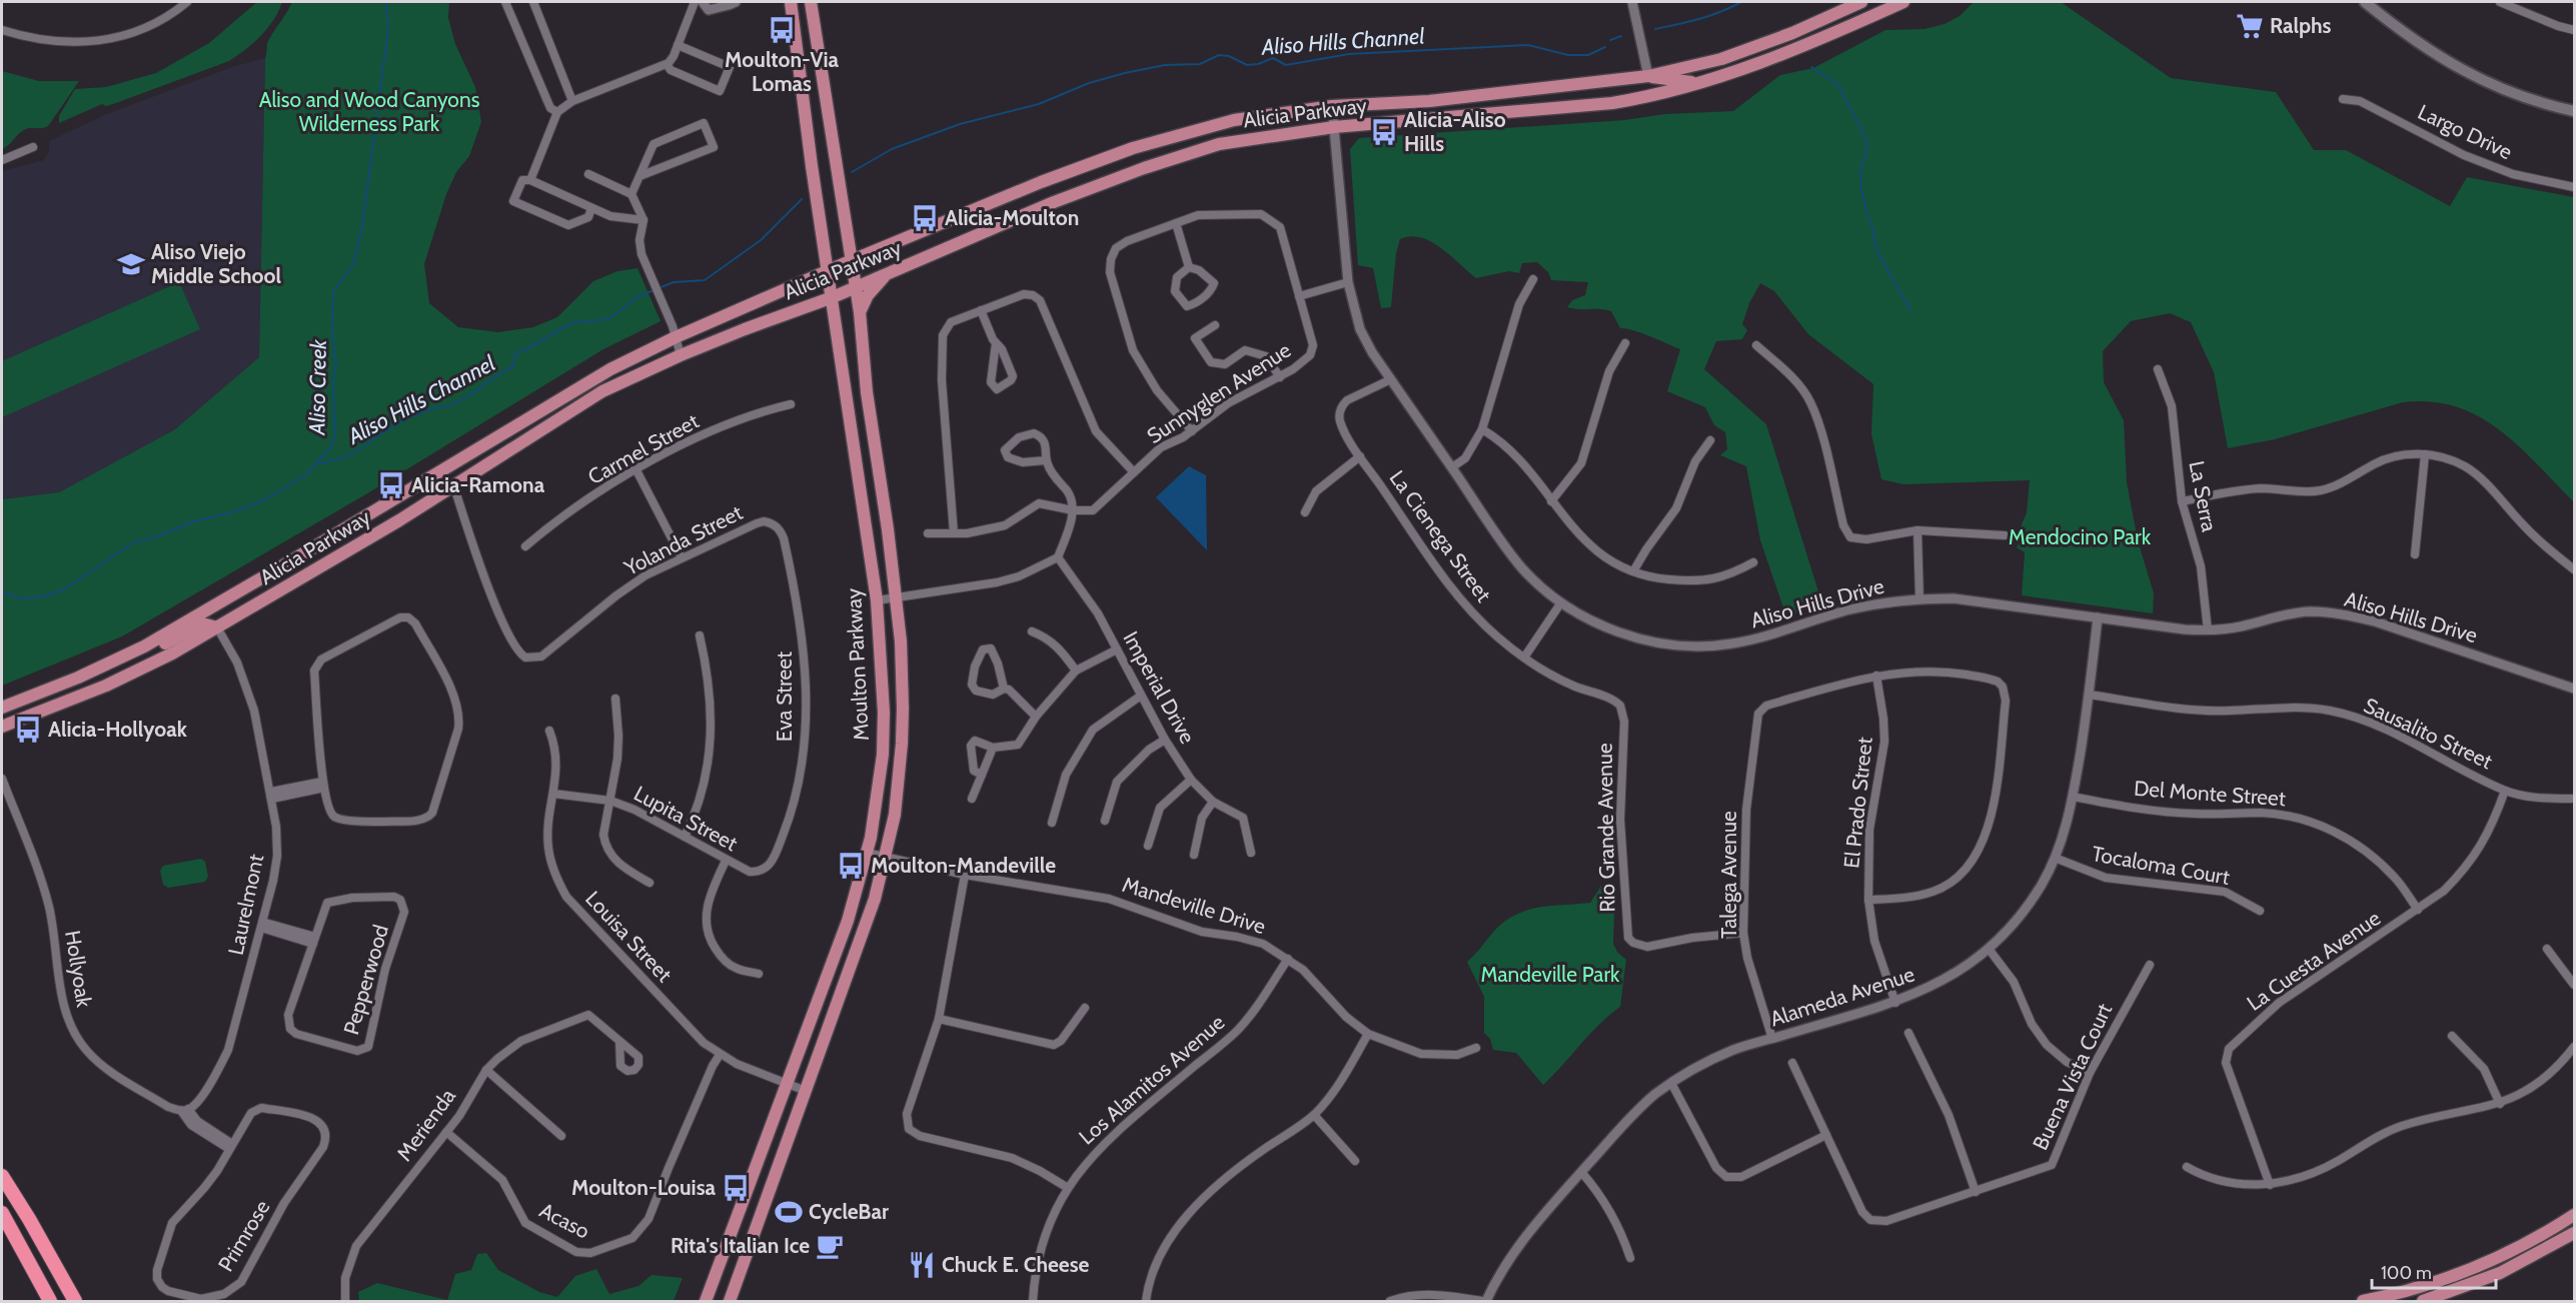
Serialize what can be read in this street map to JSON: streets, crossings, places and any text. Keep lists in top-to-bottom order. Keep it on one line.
{"streets":{"main road":["Alicia Parkway","Moulton Parkway"],"street":["Largo Drive","Sunnyglen Avenue","Carmel Street","La Serra","La Cienega Street","Yolanda Street","Aliso Hills Drive","Imperial Drive","Eva Street","Sausalito Street","Del Monte Street","El Prado Street","Lupita Street","Rio Grande Avenue","Tocaloma Court","Talega Avenue","Laurelmont","Mandeville Drive","Louisa Street","La Cuesta Avenue","Hollyoak","Pepperwood","Alameda Avenue","Buena Vista Court","Los Alamitos Avenue","Merienda","Acaso","Primrose"]},"crossings":[["Alicia Parkway","Yolanda Street"],["Alicia Parkway","Aliso Hills Drive"],["Alicia Parkway","Moulton Parkway"],["Alicia Parkway","Laurelmont"],["La Serra","Aliso Hills Drive"],["La Cienega Street","Aliso Hills Drive"],["La Cienega Street","Rio Grande Avenue"],["Yolanda Street","Eva Street"],["Aliso Hills Drive","Alameda Avenue"],["Moulton Parkway","Mandeville Drive"],["Moulton Parkway","Louisa Street"],["Eva Street","Lupita Street"],["Sausalito Street","La Cuesta Avenue"],["Sausalito Street","Alameda Avenue"],["Del Monte Street","La Cuesta Avenue"],["Del Monte Street","Alameda Avenue"],["El Prado Street","Talega Avenue"],["El Prado Street","Alameda Avenue"],["Lupita Street","Louisa Street"],["Rio Grande Avenue","Talega Avenue"],["Tocaloma Court","Alameda Avenue"],["Talega Avenue","Alameda Avenue"],["Laurelmont","Hollyoak"],["Mandeville Drive","Los Alamitos Avenue"],["Louisa Street","Acaso"],["Merienda","Acaso"]],"water":["Aliso Hills Channel","Aliso Creek"],"parks":["Aliso and Wood Canyons Wilderness Park","Mendocino Park","Mandeville Park"],"places":{"supermarket":["Ralphs"],"bus stop":["Moulton-Via Lomas","Alicia-Aliso Hills","Alicia-Moulton","Alicia-Ramona","Alicia-Hollyoak","Moulton-Mandeville","Moulton-Louisa"],"school or university":["Aliso Viejo Middle School"],"sports":["CycleBar"],"cafe":["Rita's Italian Ice"],"restaurant":["Chuck E. Cheese"]},"scale_bar":"100 m"}
